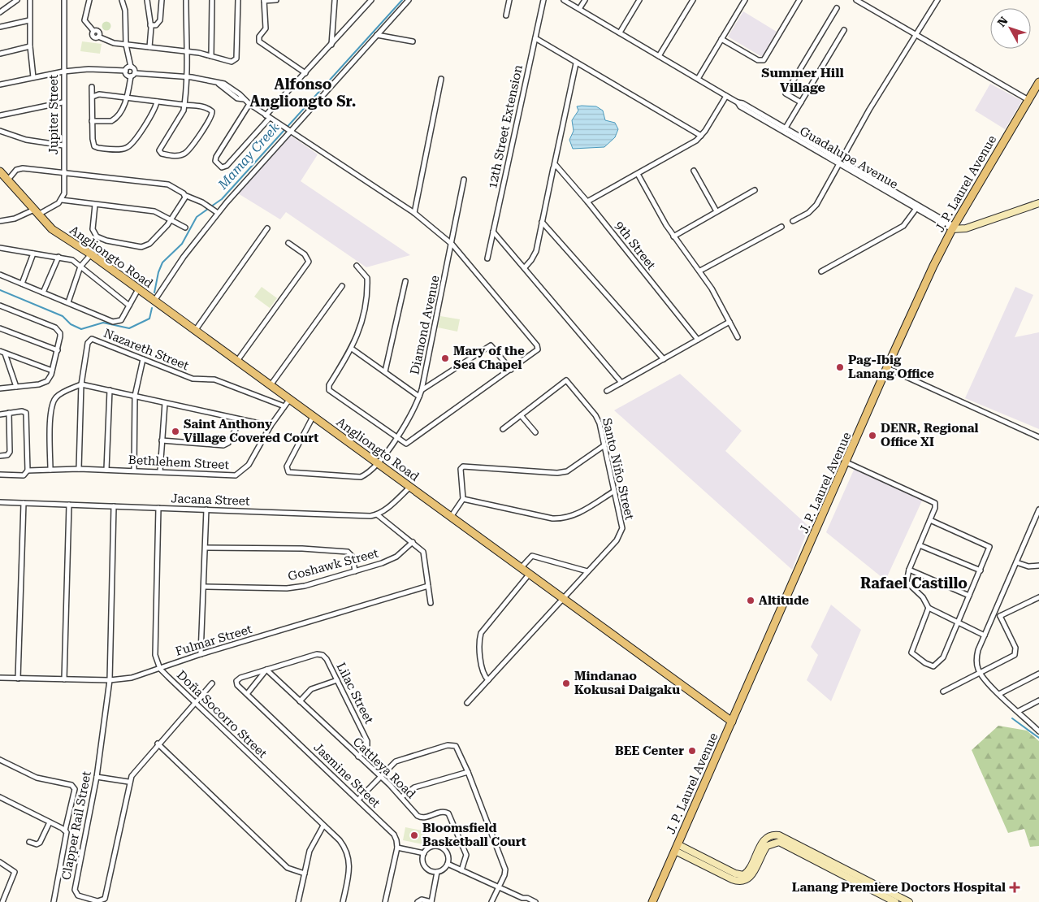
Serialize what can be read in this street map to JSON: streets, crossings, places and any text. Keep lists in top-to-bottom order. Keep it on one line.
{"streets":{"main road":["J. P. Laurel Avenue","Angliongto Road"],"street":["Jupiter Street","12th Street Extension","Guadalupe Avenue","9th Street","Diamond Avenue","Nazareth Street","Bethlehem Street","Santo Niño Street","Jacana Street","Goshawk Street","Fulmar Street","Lilac Street","Doña Socorro Street","Cattleya Road","Jasmine Street","Clapper Rail Street"]},"crossings":[["Guadalupe Avenue","J. P. Laurel Avenue"],["J. P. Laurel Avenue","Angliongto Road"],["Angliongto Road","Diamond Avenue"],["Angliongto Road","Bethlehem Street"],["Angliongto Road","Santo Niño Street"],["Nazareth Street","Bethlehem Street"],["Jacana Street","Doña Socorro Street"],["Jacana Street","Clapper Rail Street"],["Fulmar Street","Doña Socorro Street"],["Fulmar Street","Clapper Rail Street"],["Lilac Street","Cattleya Road"],["Lilac Street","Jasmine Street"],["Doña Socorro Street","Clapper Rail Street"]],"districts":["Summer Hill Village","Alfonso Angliongto Sr.","Rafael Castillo"],"water":["Mamay Creek"],"places":{"other":["Mary of the Sea Chapel","Pag-Ibig Lanang Office","Saint Anthony Village Covered Court","DENR, Regional Office XI","Altitude","Mindanao Kokusai Daigaku","BEE Center","Bloomsfield Basketball Court"],"health":["Lanang Premiere Doctors Hospital"]},"north":"top left"}
